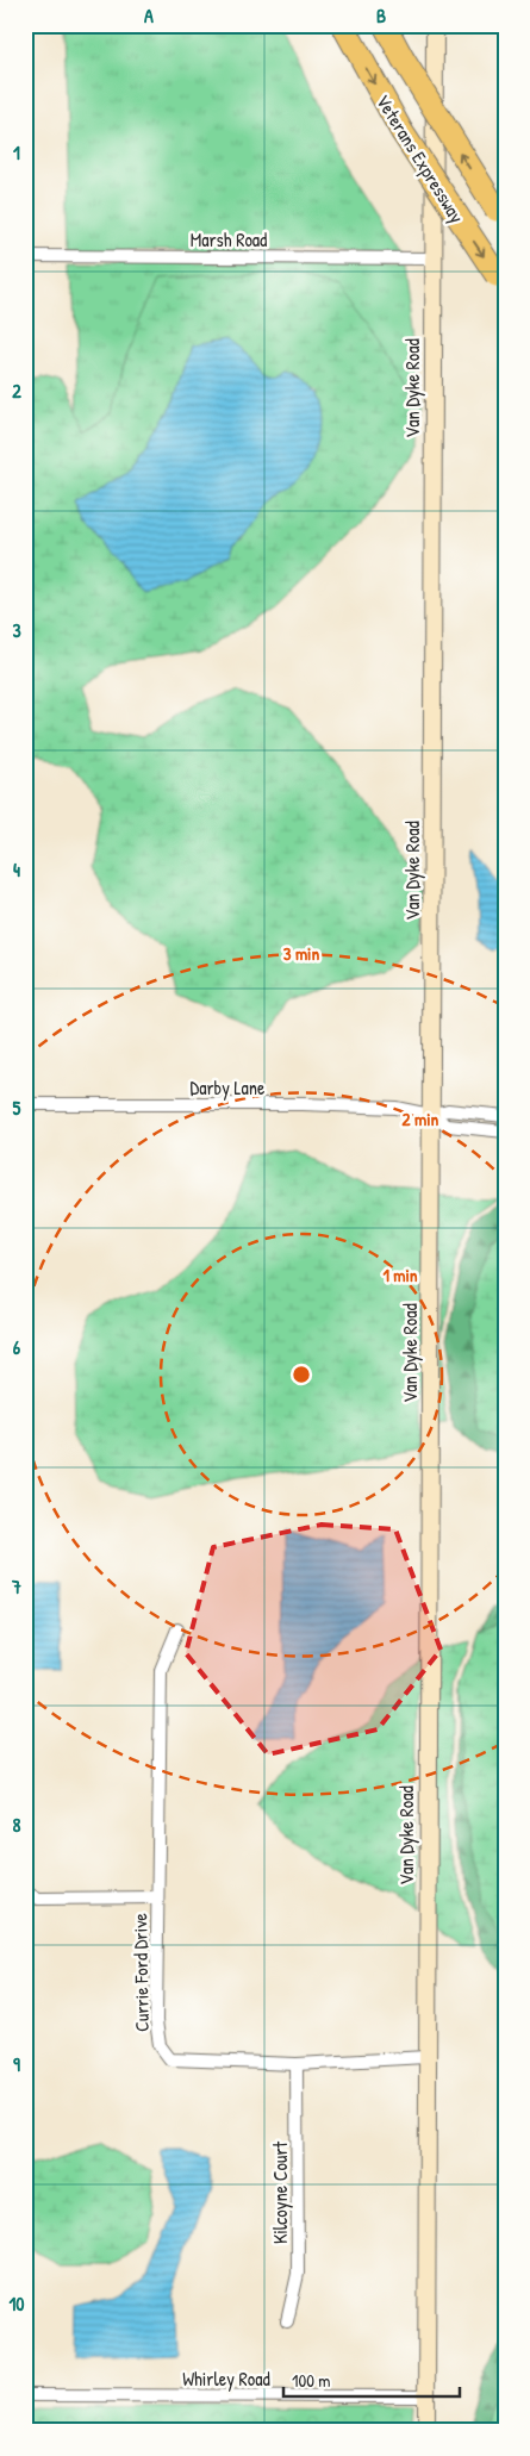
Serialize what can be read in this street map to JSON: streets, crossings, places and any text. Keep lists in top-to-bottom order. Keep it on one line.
{"streets":{"highway":["Veterans Expressway"],"main road":["Van Dyke Road"],"street":["Marsh Road","Darby Lane","Currie Ford Drive","Kilcoyne Court","Whirley Road"]},"crossings":[["Marsh Road","Van Dyke Road"],["Van Dyke Road","Darby Lane"],["Van Dyke Road","Currie Ford Drive"],["Van Dyke Road","Whirley Road"],["Currie Ford Drive","Kilcoyne Court"]],"scale_bar":"100 m","grid":{"columns":["A","B"],"rows":["1","2","3","4","5","6","7","8","9","10"]},"rings":["3 min","2 min","1 min"]}
